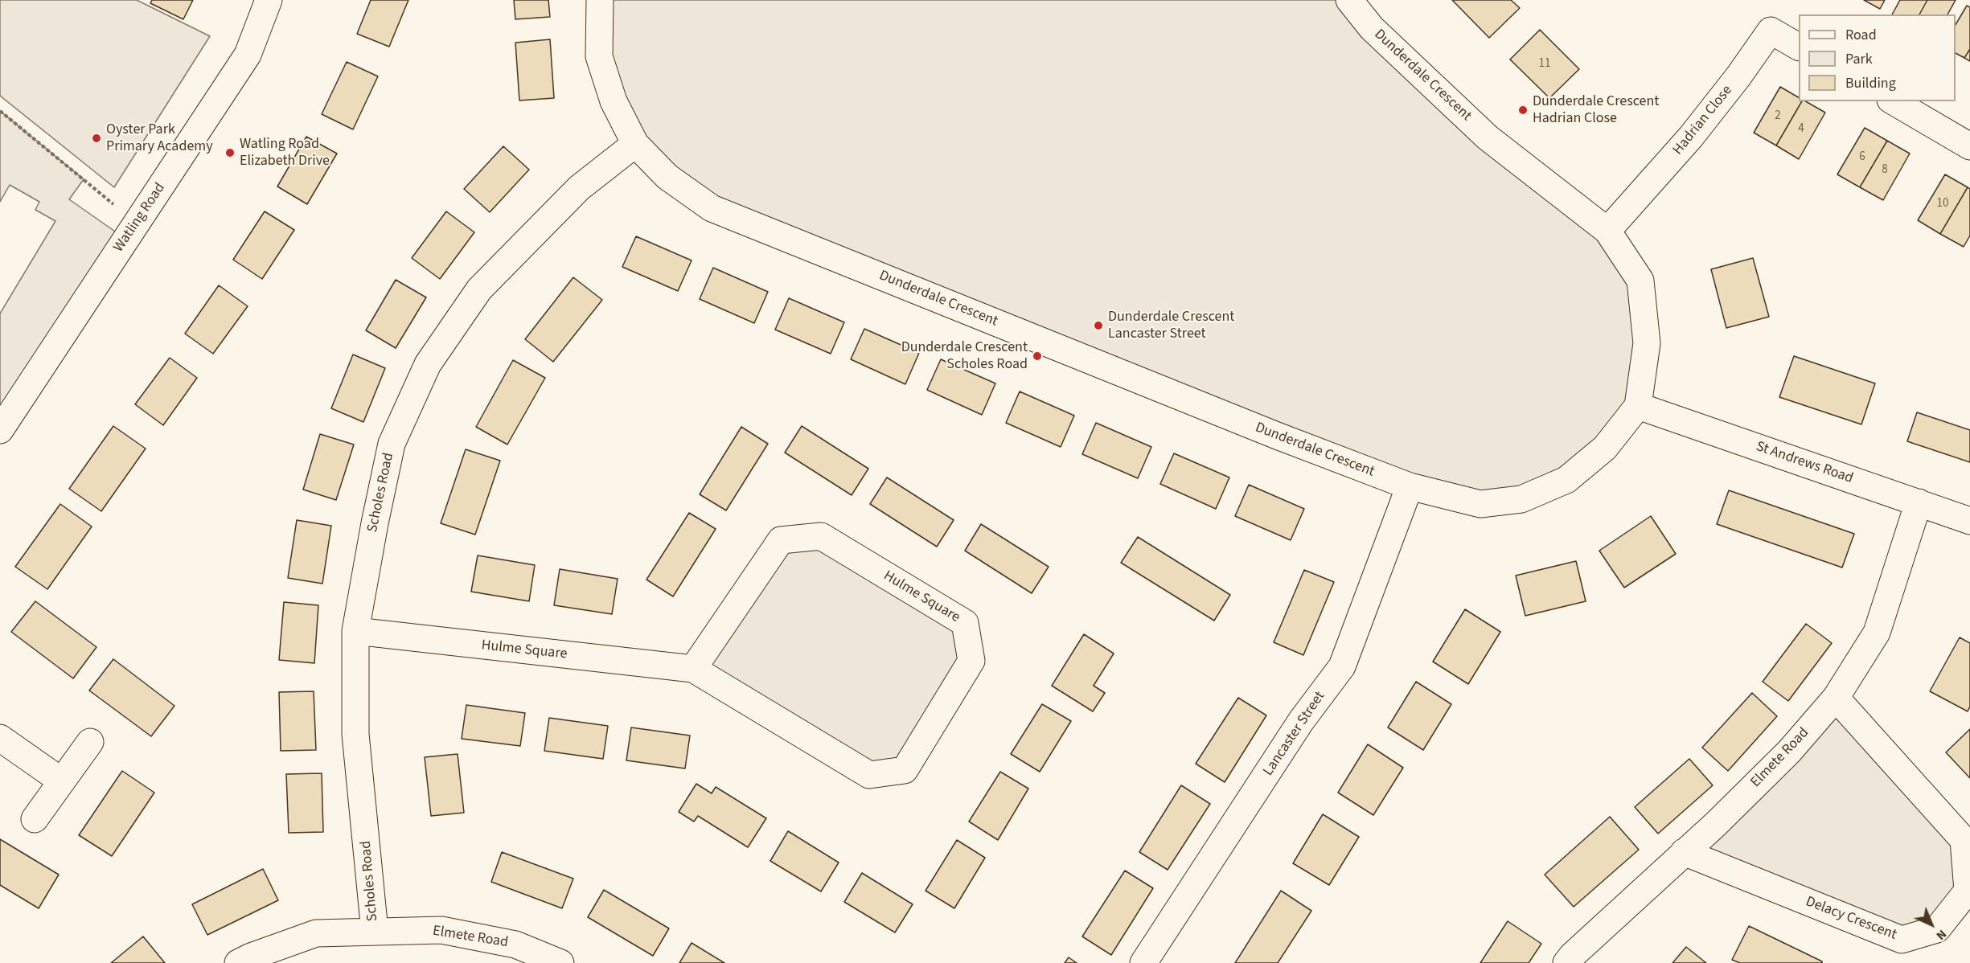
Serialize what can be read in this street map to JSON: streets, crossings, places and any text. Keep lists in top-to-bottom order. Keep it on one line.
{"streets":{"street":["Dunderdale Crescent","Hadrian Close","Watling Road","St Andrews Road","Scholes Road","Hulme Square","Lancaster Street","Elmete Road","Delacy Crescent"]},"crossings":[["Dunderdale Crescent","Hadrian Close"],["Dunderdale Crescent","St Andrews Road"],["Dunderdale Crescent","Scholes Road"],["Dunderdale Crescent","Lancaster Street"],["St Andrews Road","Elmete Road"],["Scholes Road","Hulme Square"],["Scholes Road","Elmete Road"],["Elmete Road","Delacy Crescent"]],"places":["Dunderdale Crescent Hadrian Close","Oyster Park Primary Academy","Watling Road Elizabeth Drive","Dunderdale Crescent Lancaster Street","Dunderdale Crescent Scholes Road"],"house_numbers":["11","2","4","6","8","10"],"legend":["Road","Park","Building"],"north":"bottom right"}
